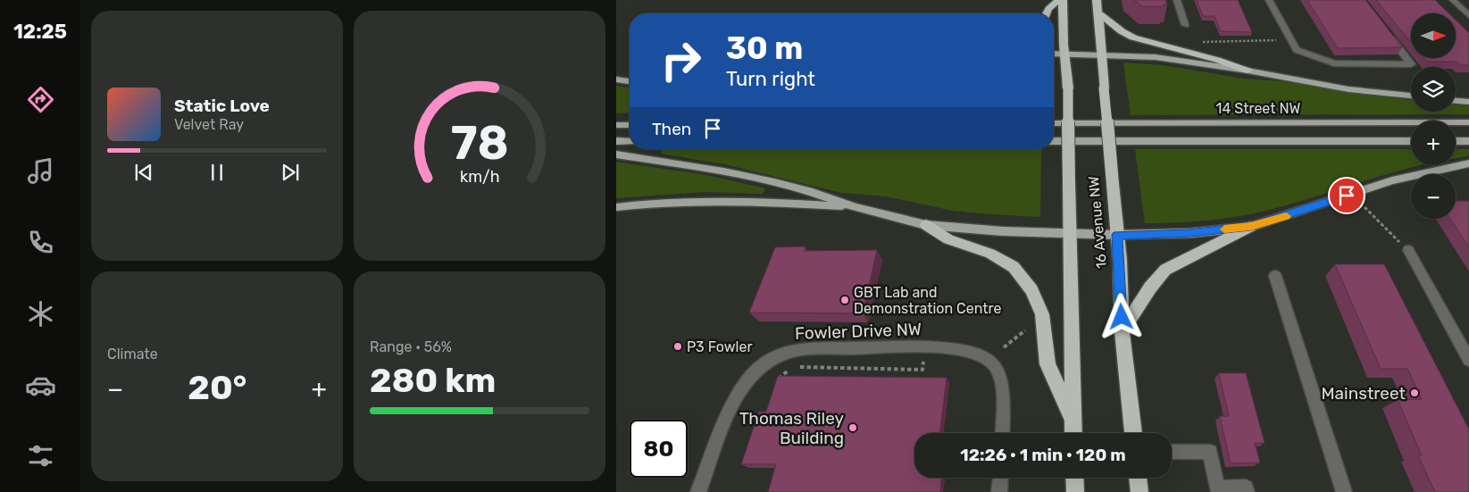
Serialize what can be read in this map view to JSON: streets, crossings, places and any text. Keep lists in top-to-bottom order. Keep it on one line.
{"streets":{"highway":["16 Avenue NW"],"main road":["14 Street NW"],"street":["Fowler Drive NW"]},"places":["GBT Lab and Demonstration Centre","P3 Fowler","Mainstreet","Thomas Riley Building"],"north":"right","page":{"tabs":"12:25","map_buttons":["+","−"],"turn":["30 m","Turn right"],"song":["Static Love","Velvet Ray"],"then":"Then","tile":["Climate",["Range · 56%","280 km"]],"heat":["−","20°","+"],"limit":"80","trip":"12:26 · 1 min · 120 m","gauge":["78","km/h"]}}
